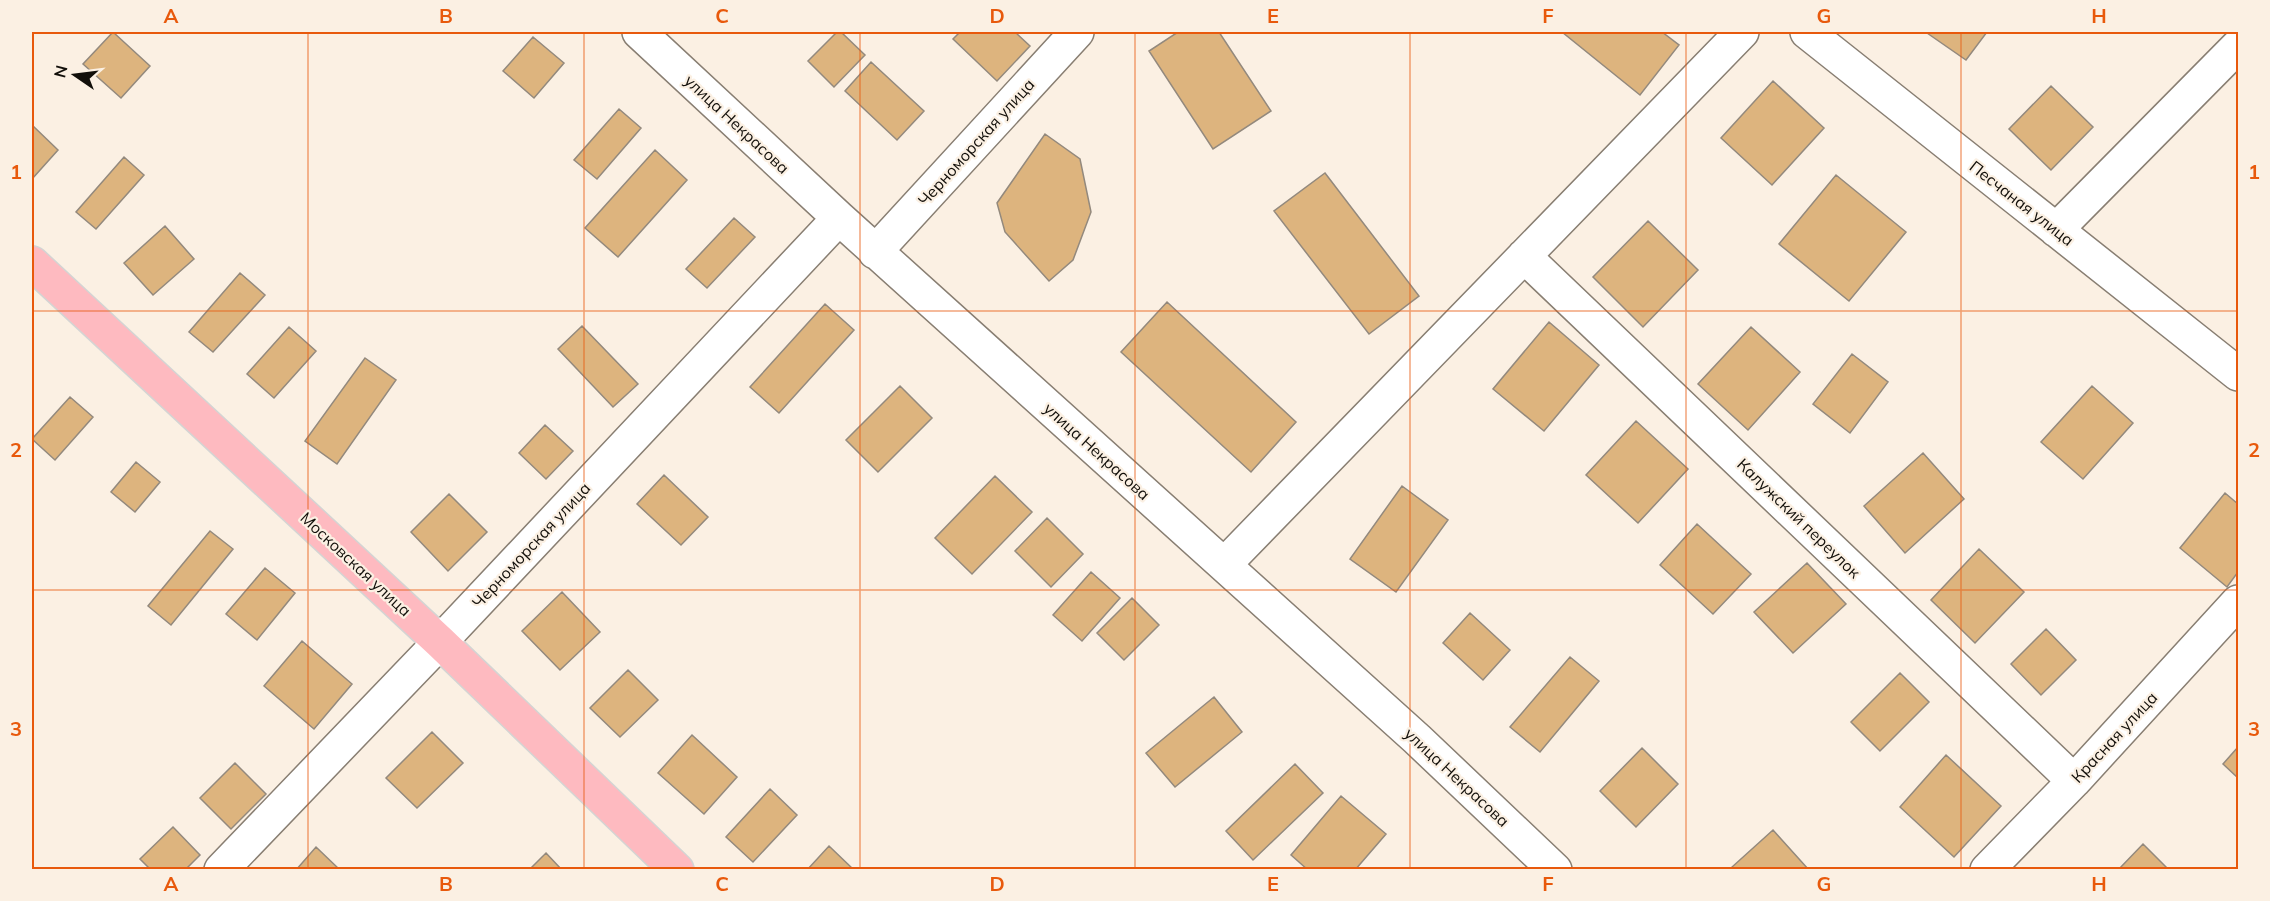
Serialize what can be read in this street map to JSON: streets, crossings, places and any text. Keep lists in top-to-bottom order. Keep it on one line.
{"streets":{"main road":["Московская улица"],"street":["улица Некрасова","Черноморская улица","Песчаная улица","Калужский переулок","Красная улица"]},"crossings":[["улица Некрасова","Черноморская улица"],["Черноморская улица","Московская улица"],["Калужский переулок","Красная улица"]],"north":"left","grid":{"columns":["A","B","C","D","E","F","G","H"],"rows":["1","2","3"]}}
